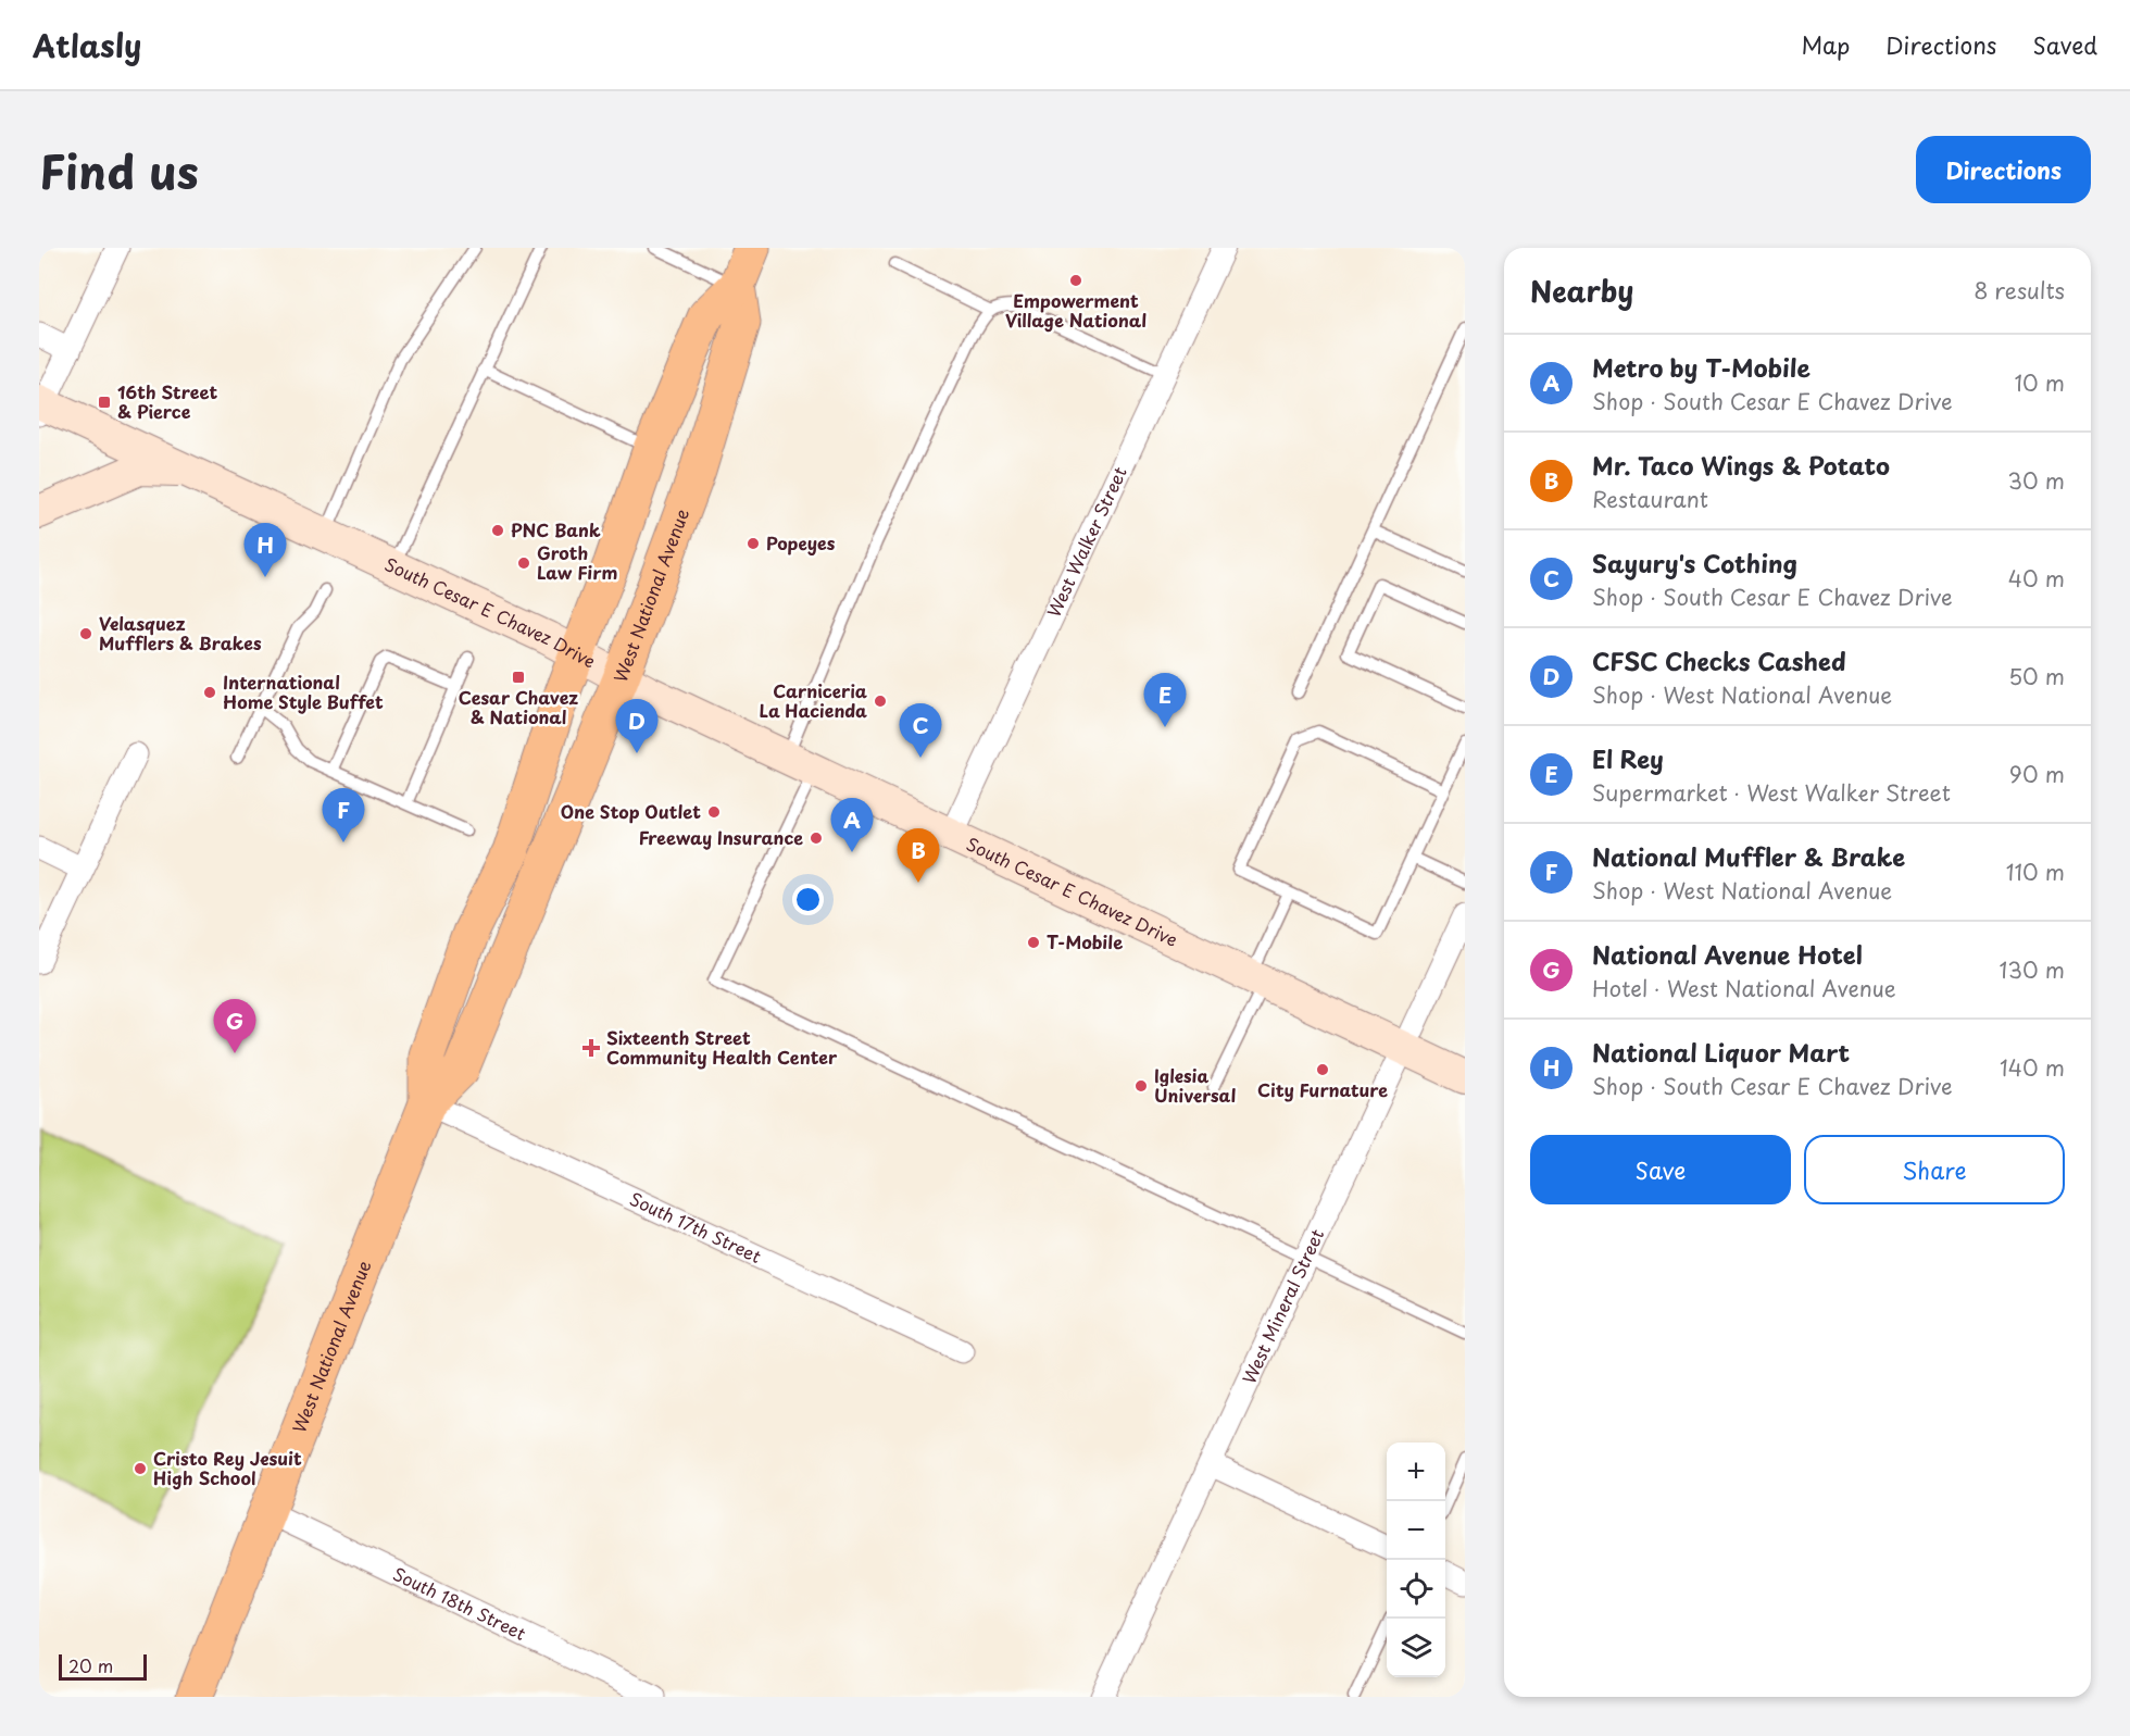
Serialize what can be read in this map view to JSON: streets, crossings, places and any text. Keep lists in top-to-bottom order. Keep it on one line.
{"streets":{"main road":["West National Avenue","South Cesar E Chavez Drive"],"street":["West Walker Street","South 17th Street","West Mineral Street","South 18th Street"]},"crossings":[["West Walker Street","South Cesar E Chavez Drive"],["West National Avenue","South Cesar E Chavez Drive"],["West National Avenue","South 17th Street"],["West National Avenue","South 18th Street"],["South Cesar E Chavez Drive","West Mineral Street"]],"places":{"other":["Empowerment Village National","PNC Bank","Popeyes","Groth Law Firm","Velasquez Mufflers & Brakes","International Home Style Buffet","Carniceria La Hacienda","One Stop Outlet","Freeway Insurance","T-Mobile","City Furnature","Iglesia Universal","Cristo Rey Jesuit High School"],"transit":["16th Street & Pierce","Cesar Chavez & National"],"health":["Sixteenth Street Community Health Center"]},"scale_bar":"20 m","page":{"header":"Atlasly","nav":["Map","Directions","Saved"],"title":"Find us","buttons":["Directions",["Save","Share"]],"heading":["Nearby","8 results"],"list":[{"mark":"A","name":"Metro by T-Mobile","note":"Shop · South Cesar E Chavez Drive","value":"10 m"},{"mark":"B","name":"Mr. Taco Wings & Potato","note":"Restaurant","value":"30 m"},{"mark":"C","name":"Sayury's Cothing","note":"Shop · South Cesar E Chavez Drive","value":"40 m"},{"mark":"D","name":"CFSC Checks Cashed","note":"Shop · West National Avenue","value":"50 m"},{"mark":"E","name":"El Rey","note":"Supermarket · West Walker Street","value":"90 m"},{"mark":"F","name":"National Muffler & Brake","note":"Shop · West National Avenue","value":"110 m"},{"mark":"G","name":"National Avenue Hotel","note":"Hotel · West National Avenue","value":"130 m"},{"mark":"H","name":"National Liquor Mart","note":"Shop · South Cesar E Chavez Drive","value":"140 m"}],"pins":["H","E","D","C","F","A","B","G"],"map_buttons":["+","−"],"scale":"20 m"}}
